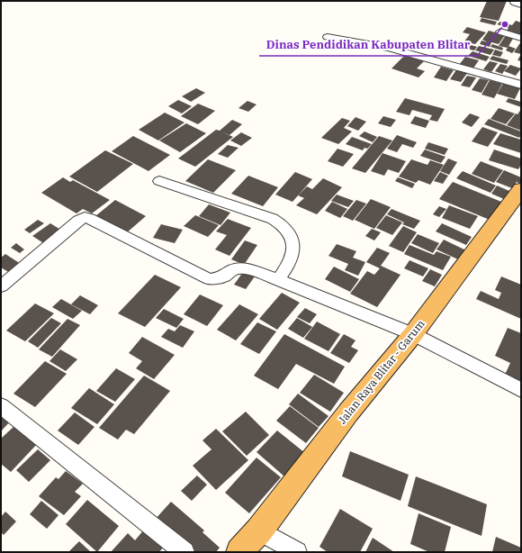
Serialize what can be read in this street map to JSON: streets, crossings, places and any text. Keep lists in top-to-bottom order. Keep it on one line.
{"streets":{"highway":["Jalan Raya Blitar - Garum"]},"places":["Dinas Pendidikan Kabupaten Blitar"]}
